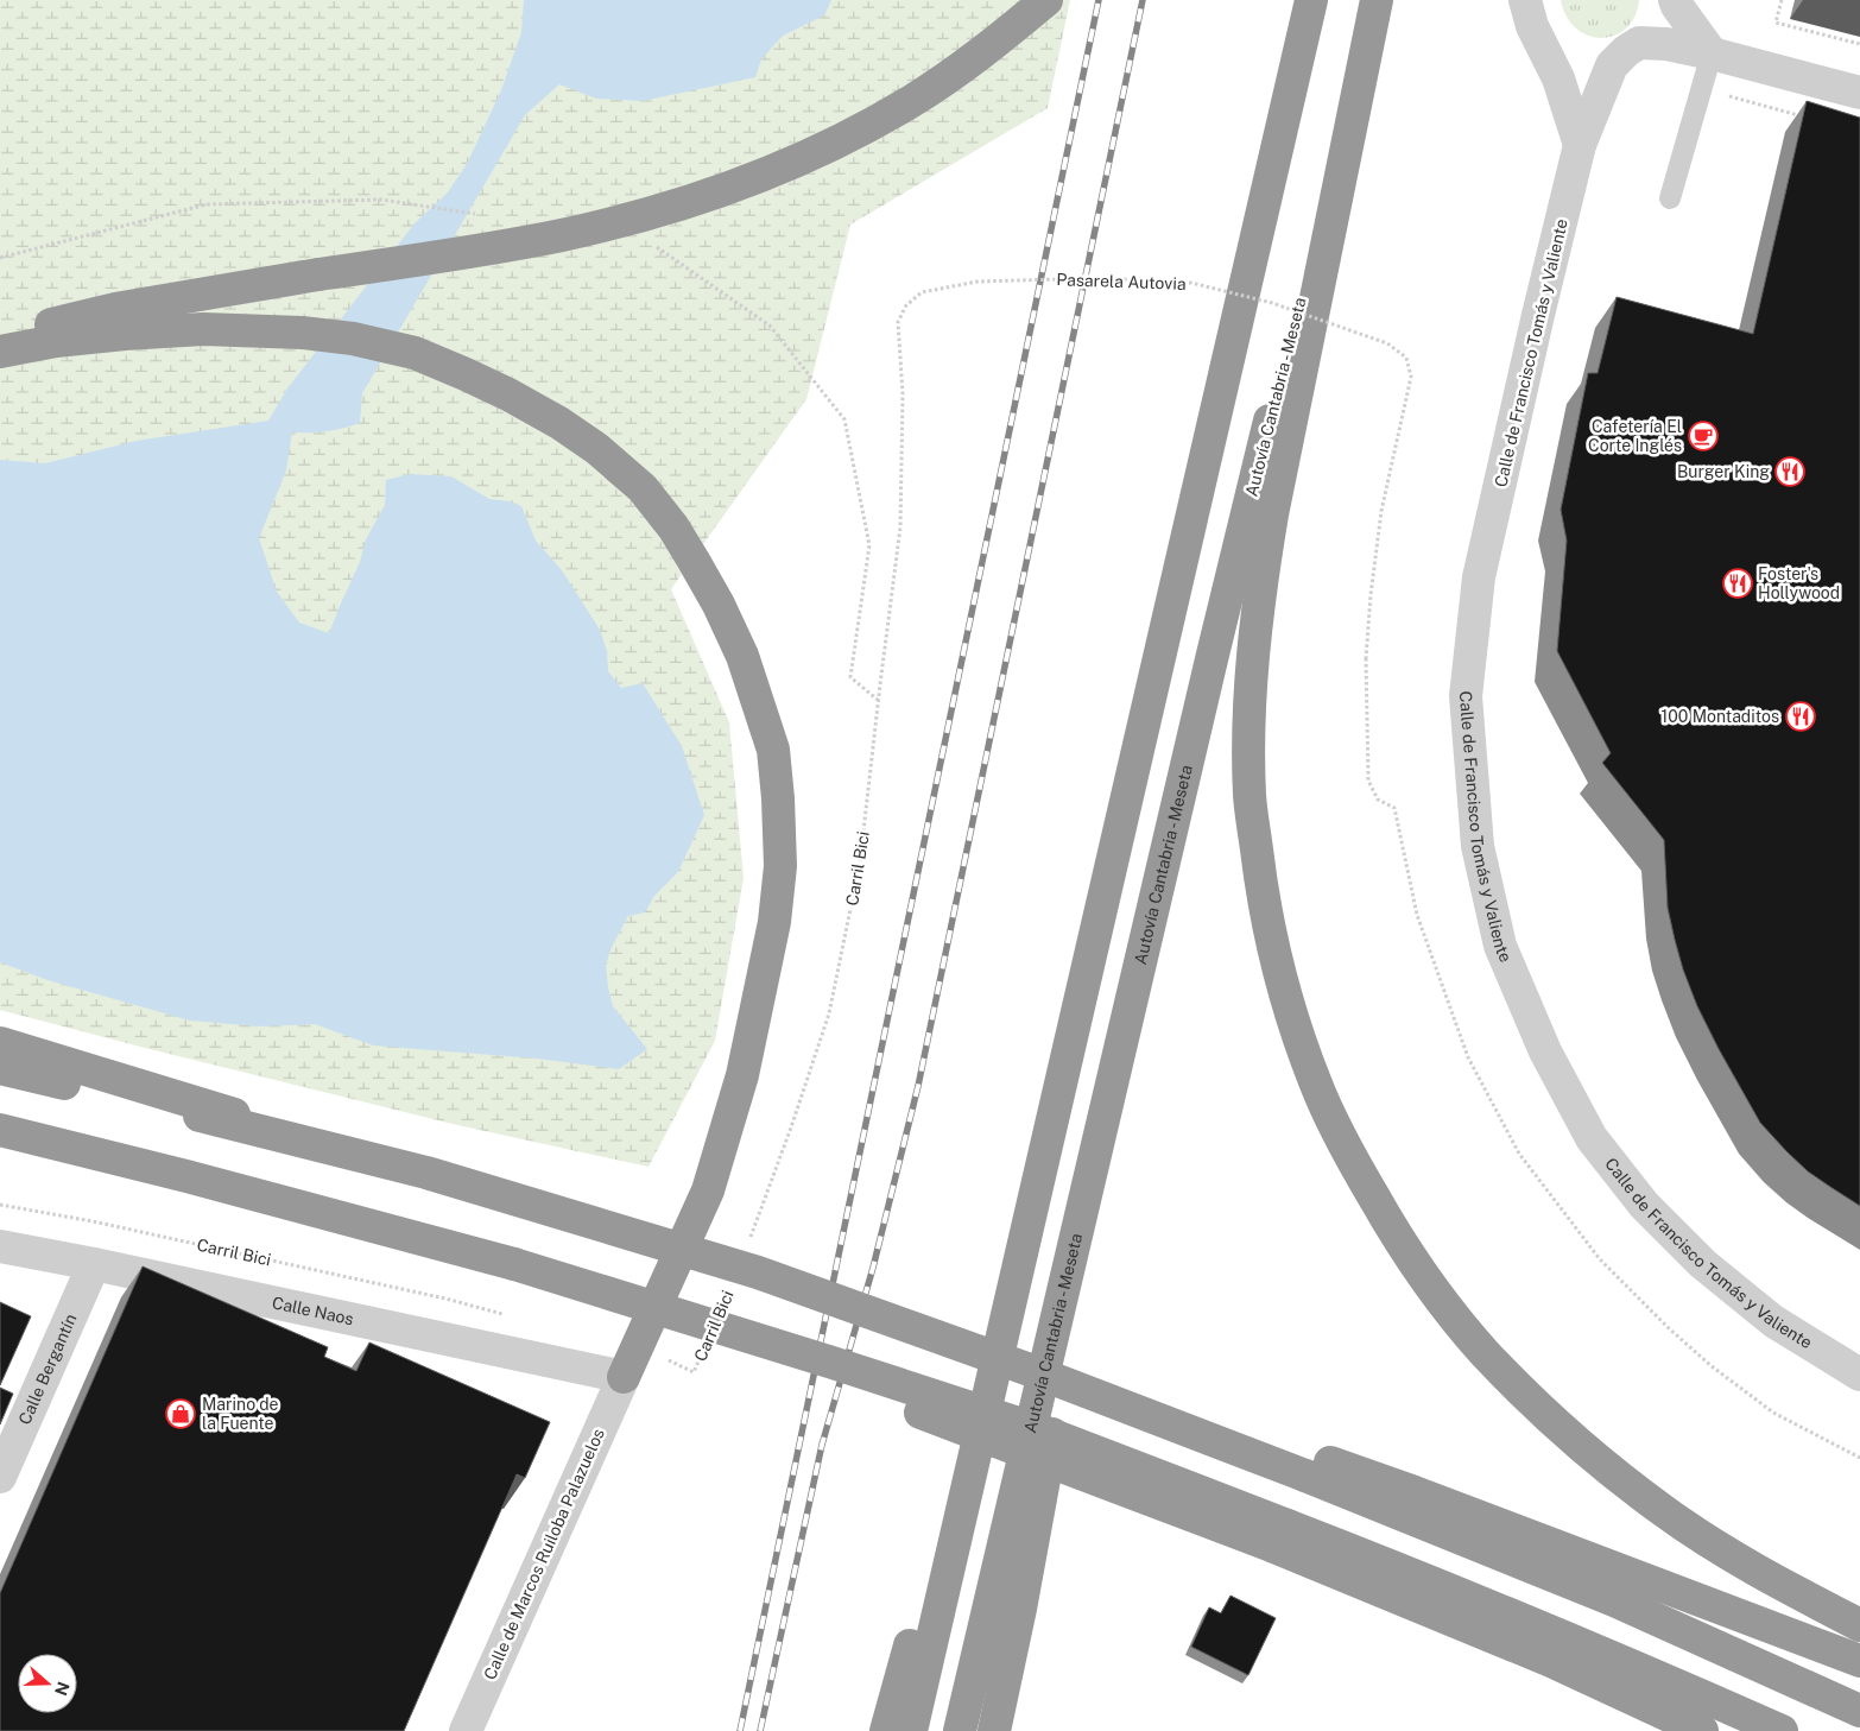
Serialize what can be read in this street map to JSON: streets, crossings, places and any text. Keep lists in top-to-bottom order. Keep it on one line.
{"streets":{"highway":["Autovía Cantabria - Meseta"],"street":["Calle de Francisco Tomás y Valiente","Calle Naos","Calle Bergantín","Calle de Marcos Ruiloba Palazuelos"],"path":["Pasarela Autovia","Carril Bici"]},"crossings":[["Pasarela Autovia","Carril Bici"],["Calle Naos","Calle Bergantín"],["Calle Naos","Calle de Marcos Ruiloba Palazuelos"]],"places":{"cafe":["Cafetería El Corte Inglés"],"restaurant":["Burger King","Foster's Hollywood","100 Montaditos"],"shop":["Marino de la Fuente"]},"north":"right"}
